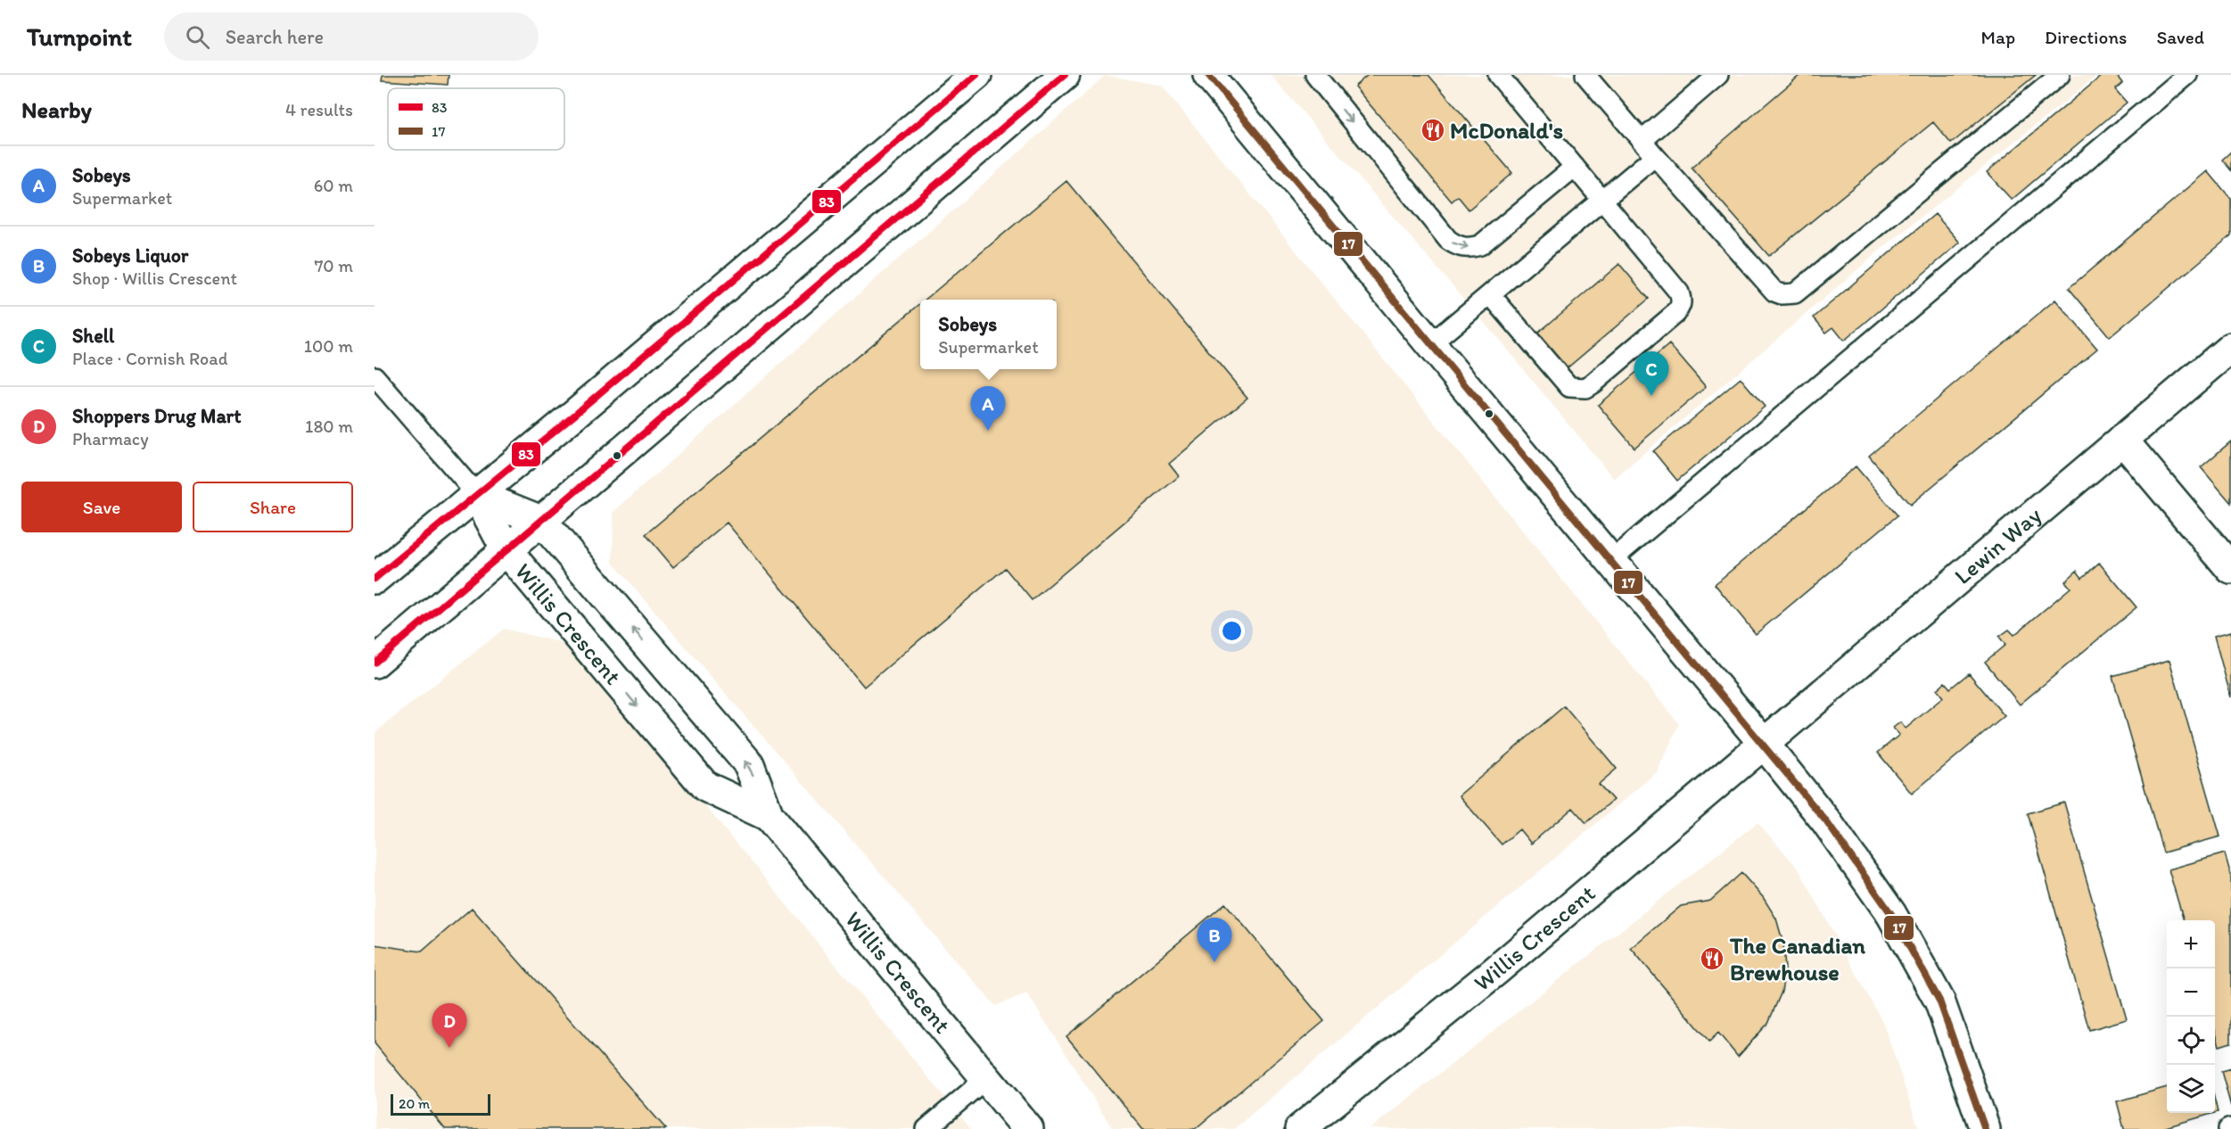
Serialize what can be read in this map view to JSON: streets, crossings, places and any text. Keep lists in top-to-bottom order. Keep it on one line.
{"streets":{"street":["Lewin Way","Willis Crescent"]},"crossings":[["Lewin Way","Willis Crescent"]],"places":{"restaurant":["McDonald's","The Canadian Brewhouse"]},"lines":["transit line 83","transit line 17"],"legend":["83","17"],"scale_bar":"20 m","page":{"header":"Turnpoint","search":"Search here","nav":["Map","Directions","Saved"],"heading":["Nearby","4 results"],"list":[{"mark":"A","name":"Sobeys","note":"Supermarket","value":"60 m"},{"mark":"B","name":"Sobeys Liquor","note":"Shop · Willis Crescent","value":"70 m"},{"mark":"C","name":"Shell","note":"Place · Cornish Road","value":"100 m"},{"mark":"D","name":"Shoppers Drug Mart","note":"Pharmacy","value":"180 m"}],"popup":["Sobeys","Supermarket"],"pins":["C","A","B","D"],"buttons":["Save","Share"],"map_buttons":["+","−"],"scale":"20 m"}}
